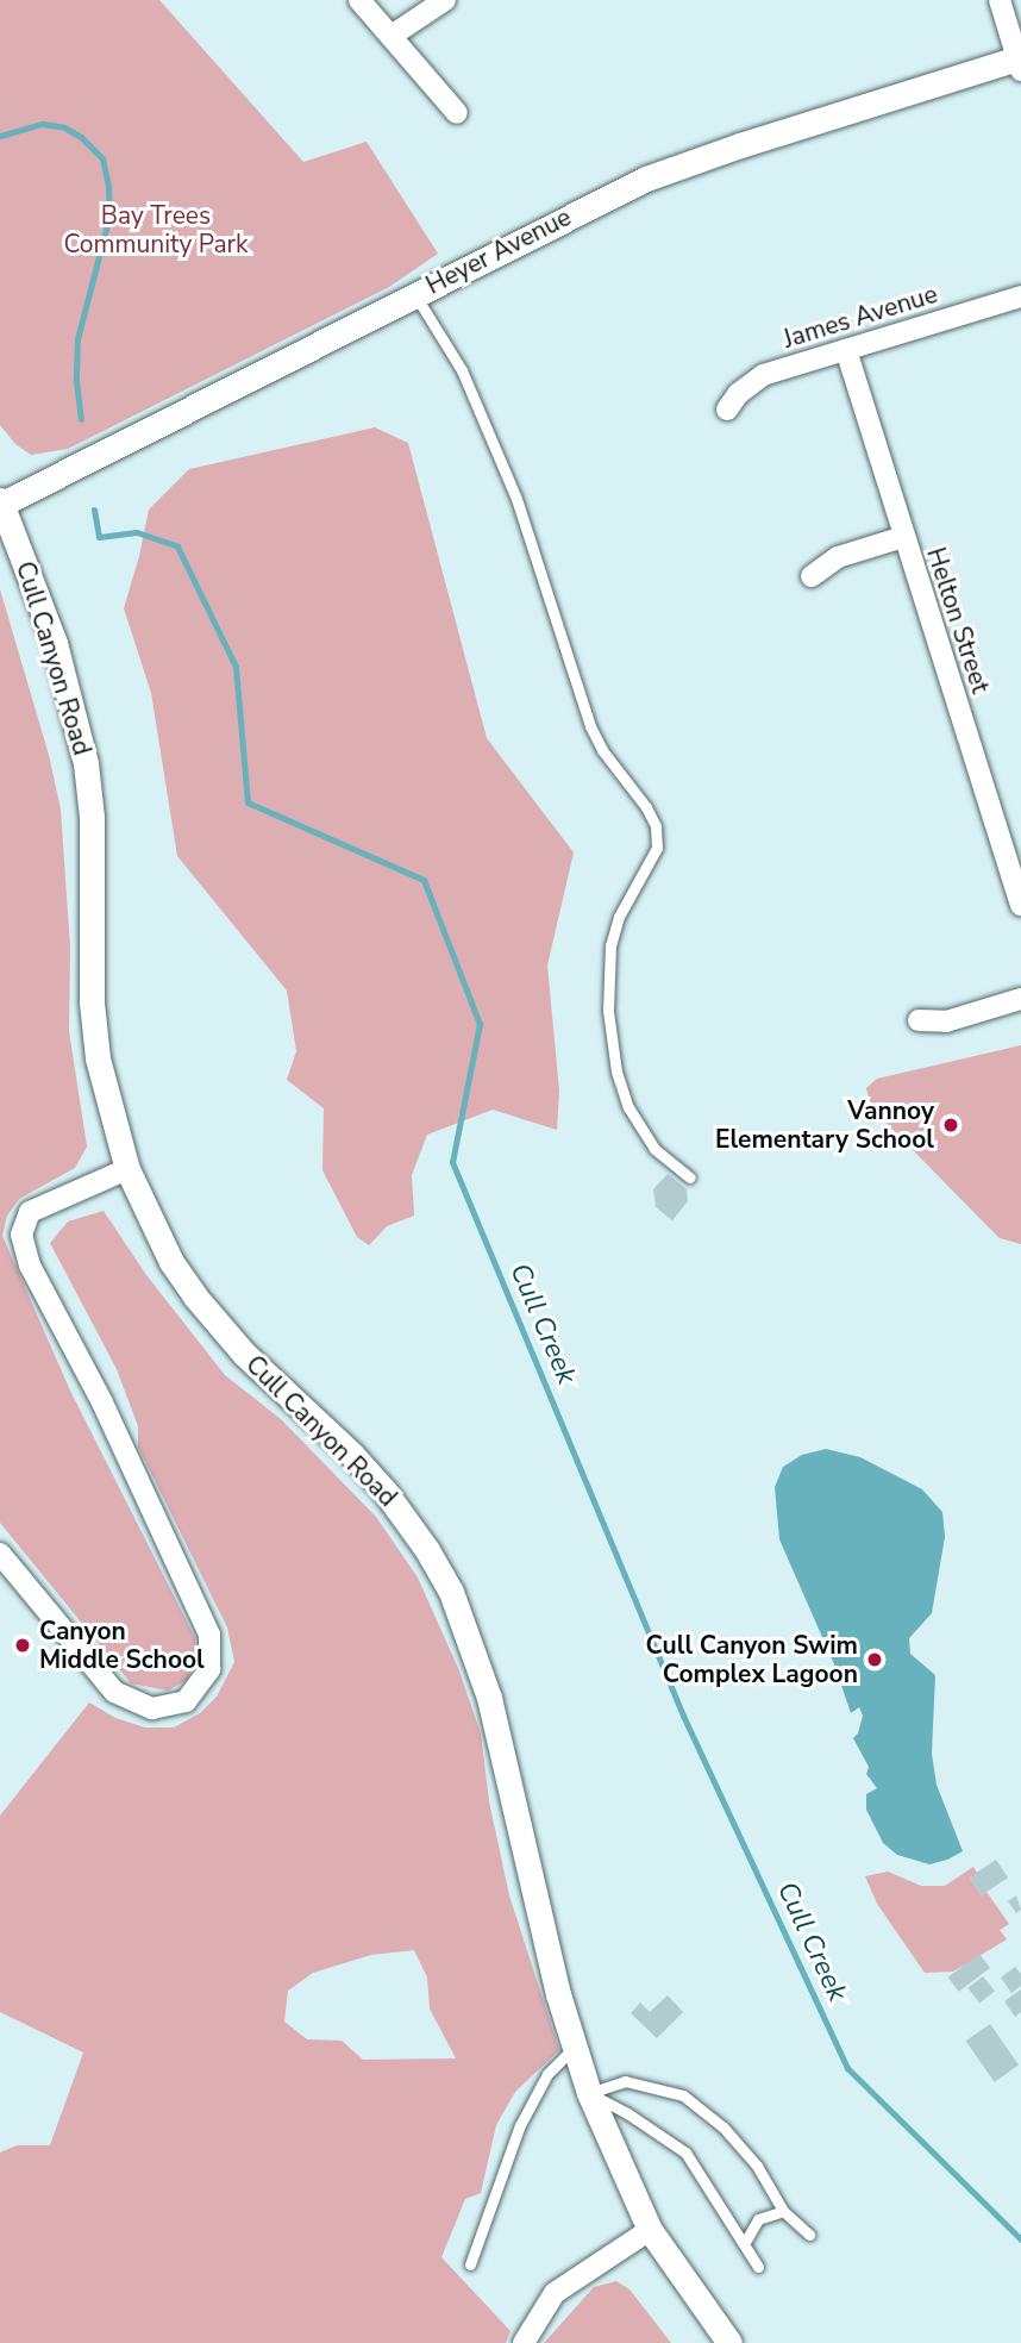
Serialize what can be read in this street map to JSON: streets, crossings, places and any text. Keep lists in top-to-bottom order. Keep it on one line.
{"streets":{"street":["Heyer Avenue","James Avenue","Helton Street","Cull Canyon Road"]},"crossings":[["Heyer Avenue","Cull Canyon Road"],["James Avenue","Helton Street"]],"water":["Cull Creek"],"parks":["Bay Trees Community Park"],"places":["Vannoy Elementary School","Canyon Middle School","Cull Canyon Swim Complex Lagoon"]}
